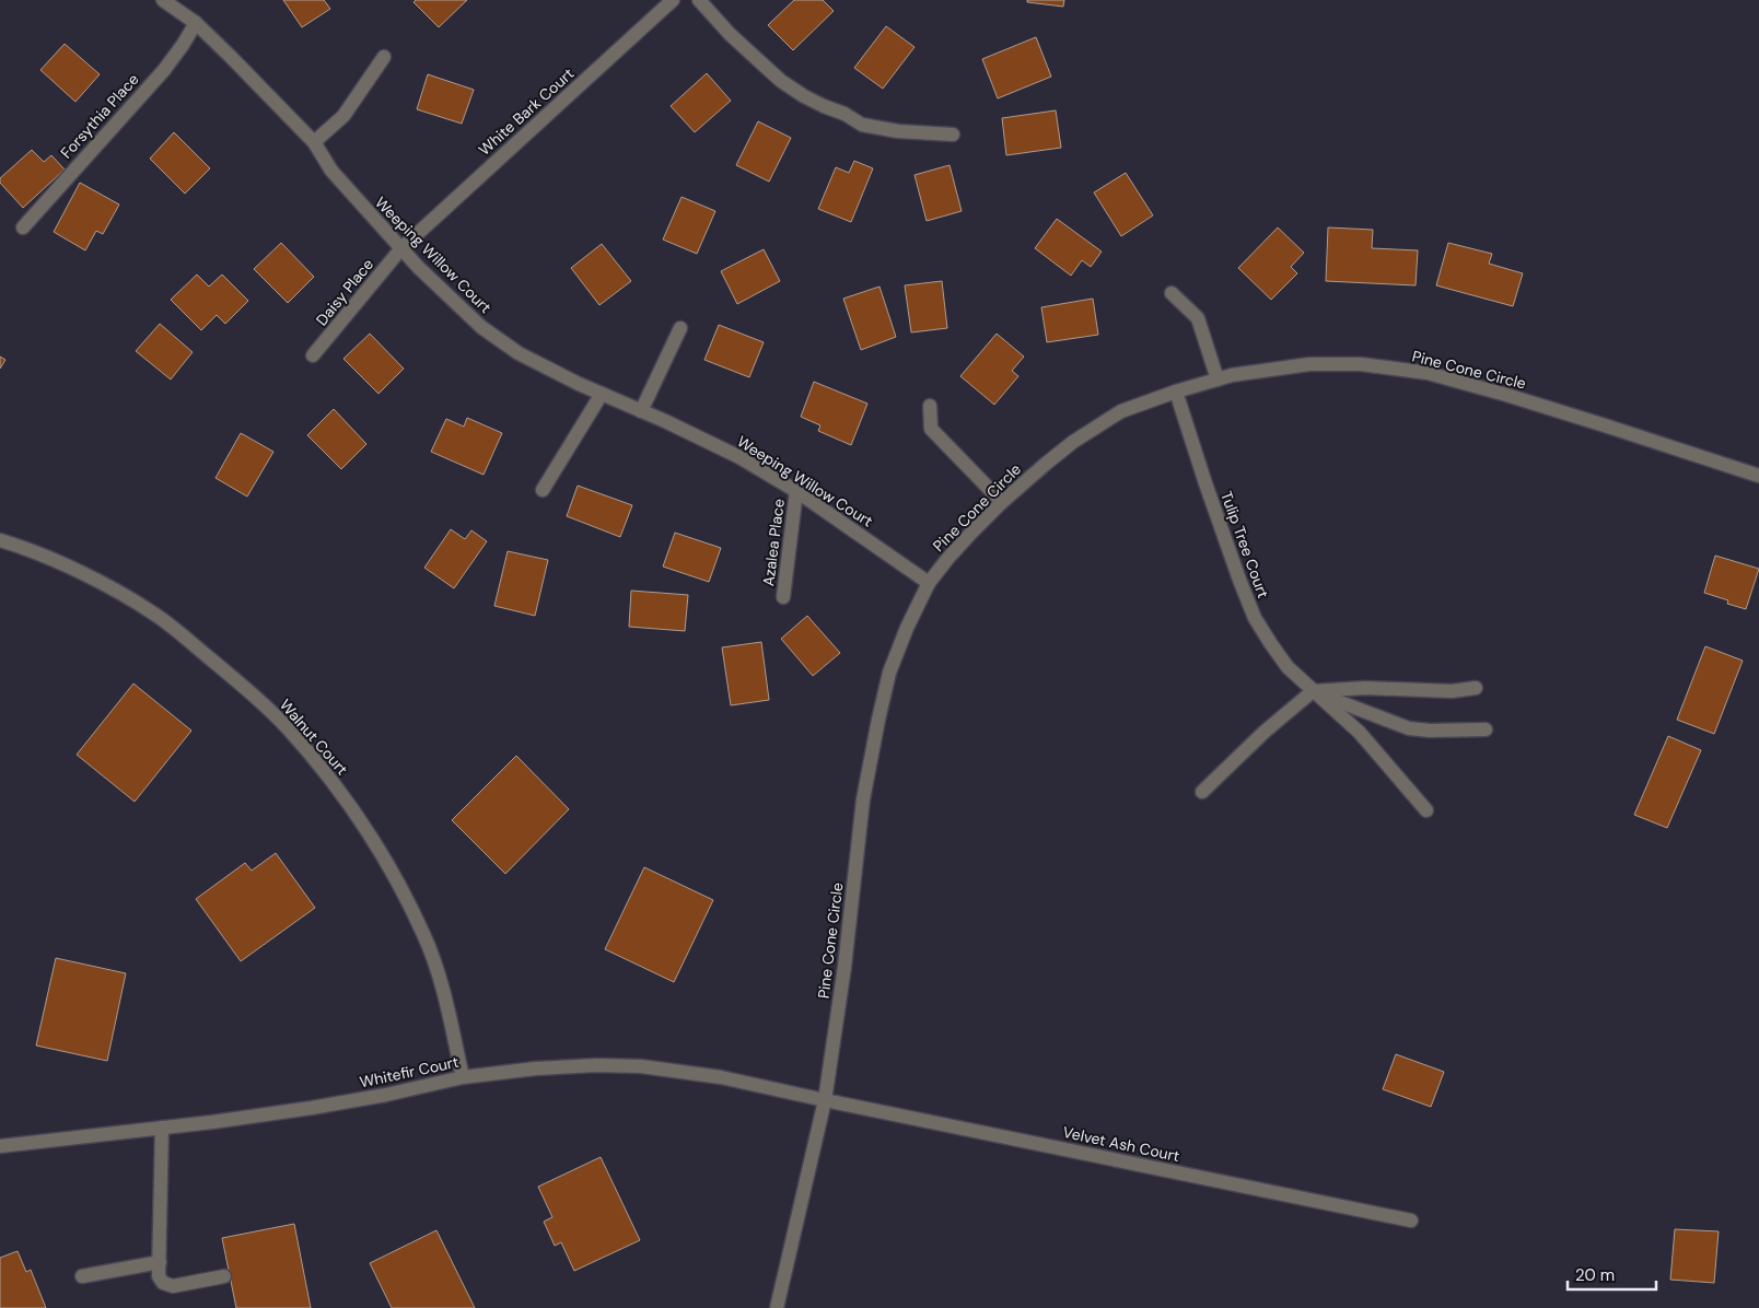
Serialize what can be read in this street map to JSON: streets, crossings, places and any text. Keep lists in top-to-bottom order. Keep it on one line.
{"streets":{"street":["White Bark Court","Forsythia Place","Weeping Willow Court","Daisy Place","Pine Cone Circle","Azalea Place","Tulip Tree Court","Walnut Court","Whitefir Court","Velvet Ash Court"]},"crossings":[["White Bark Court","Weeping Willow Court"],["White Bark Court","Daisy Place"],["Forsythia Place","Weeping Willow Court"],["Weeping Willow Court","Daisy Place"],["Weeping Willow Court","Pine Cone Circle"],["Weeping Willow Court","Azalea Place"],["Pine Cone Circle","Tulip Tree Court"],["Pine Cone Circle","Whitefir Court"],["Pine Cone Circle","Velvet Ash Court"],["Walnut Court","Whitefir Court"],["Whitefir Court","Velvet Ash Court"]],"scale_bar":"20 m"}
